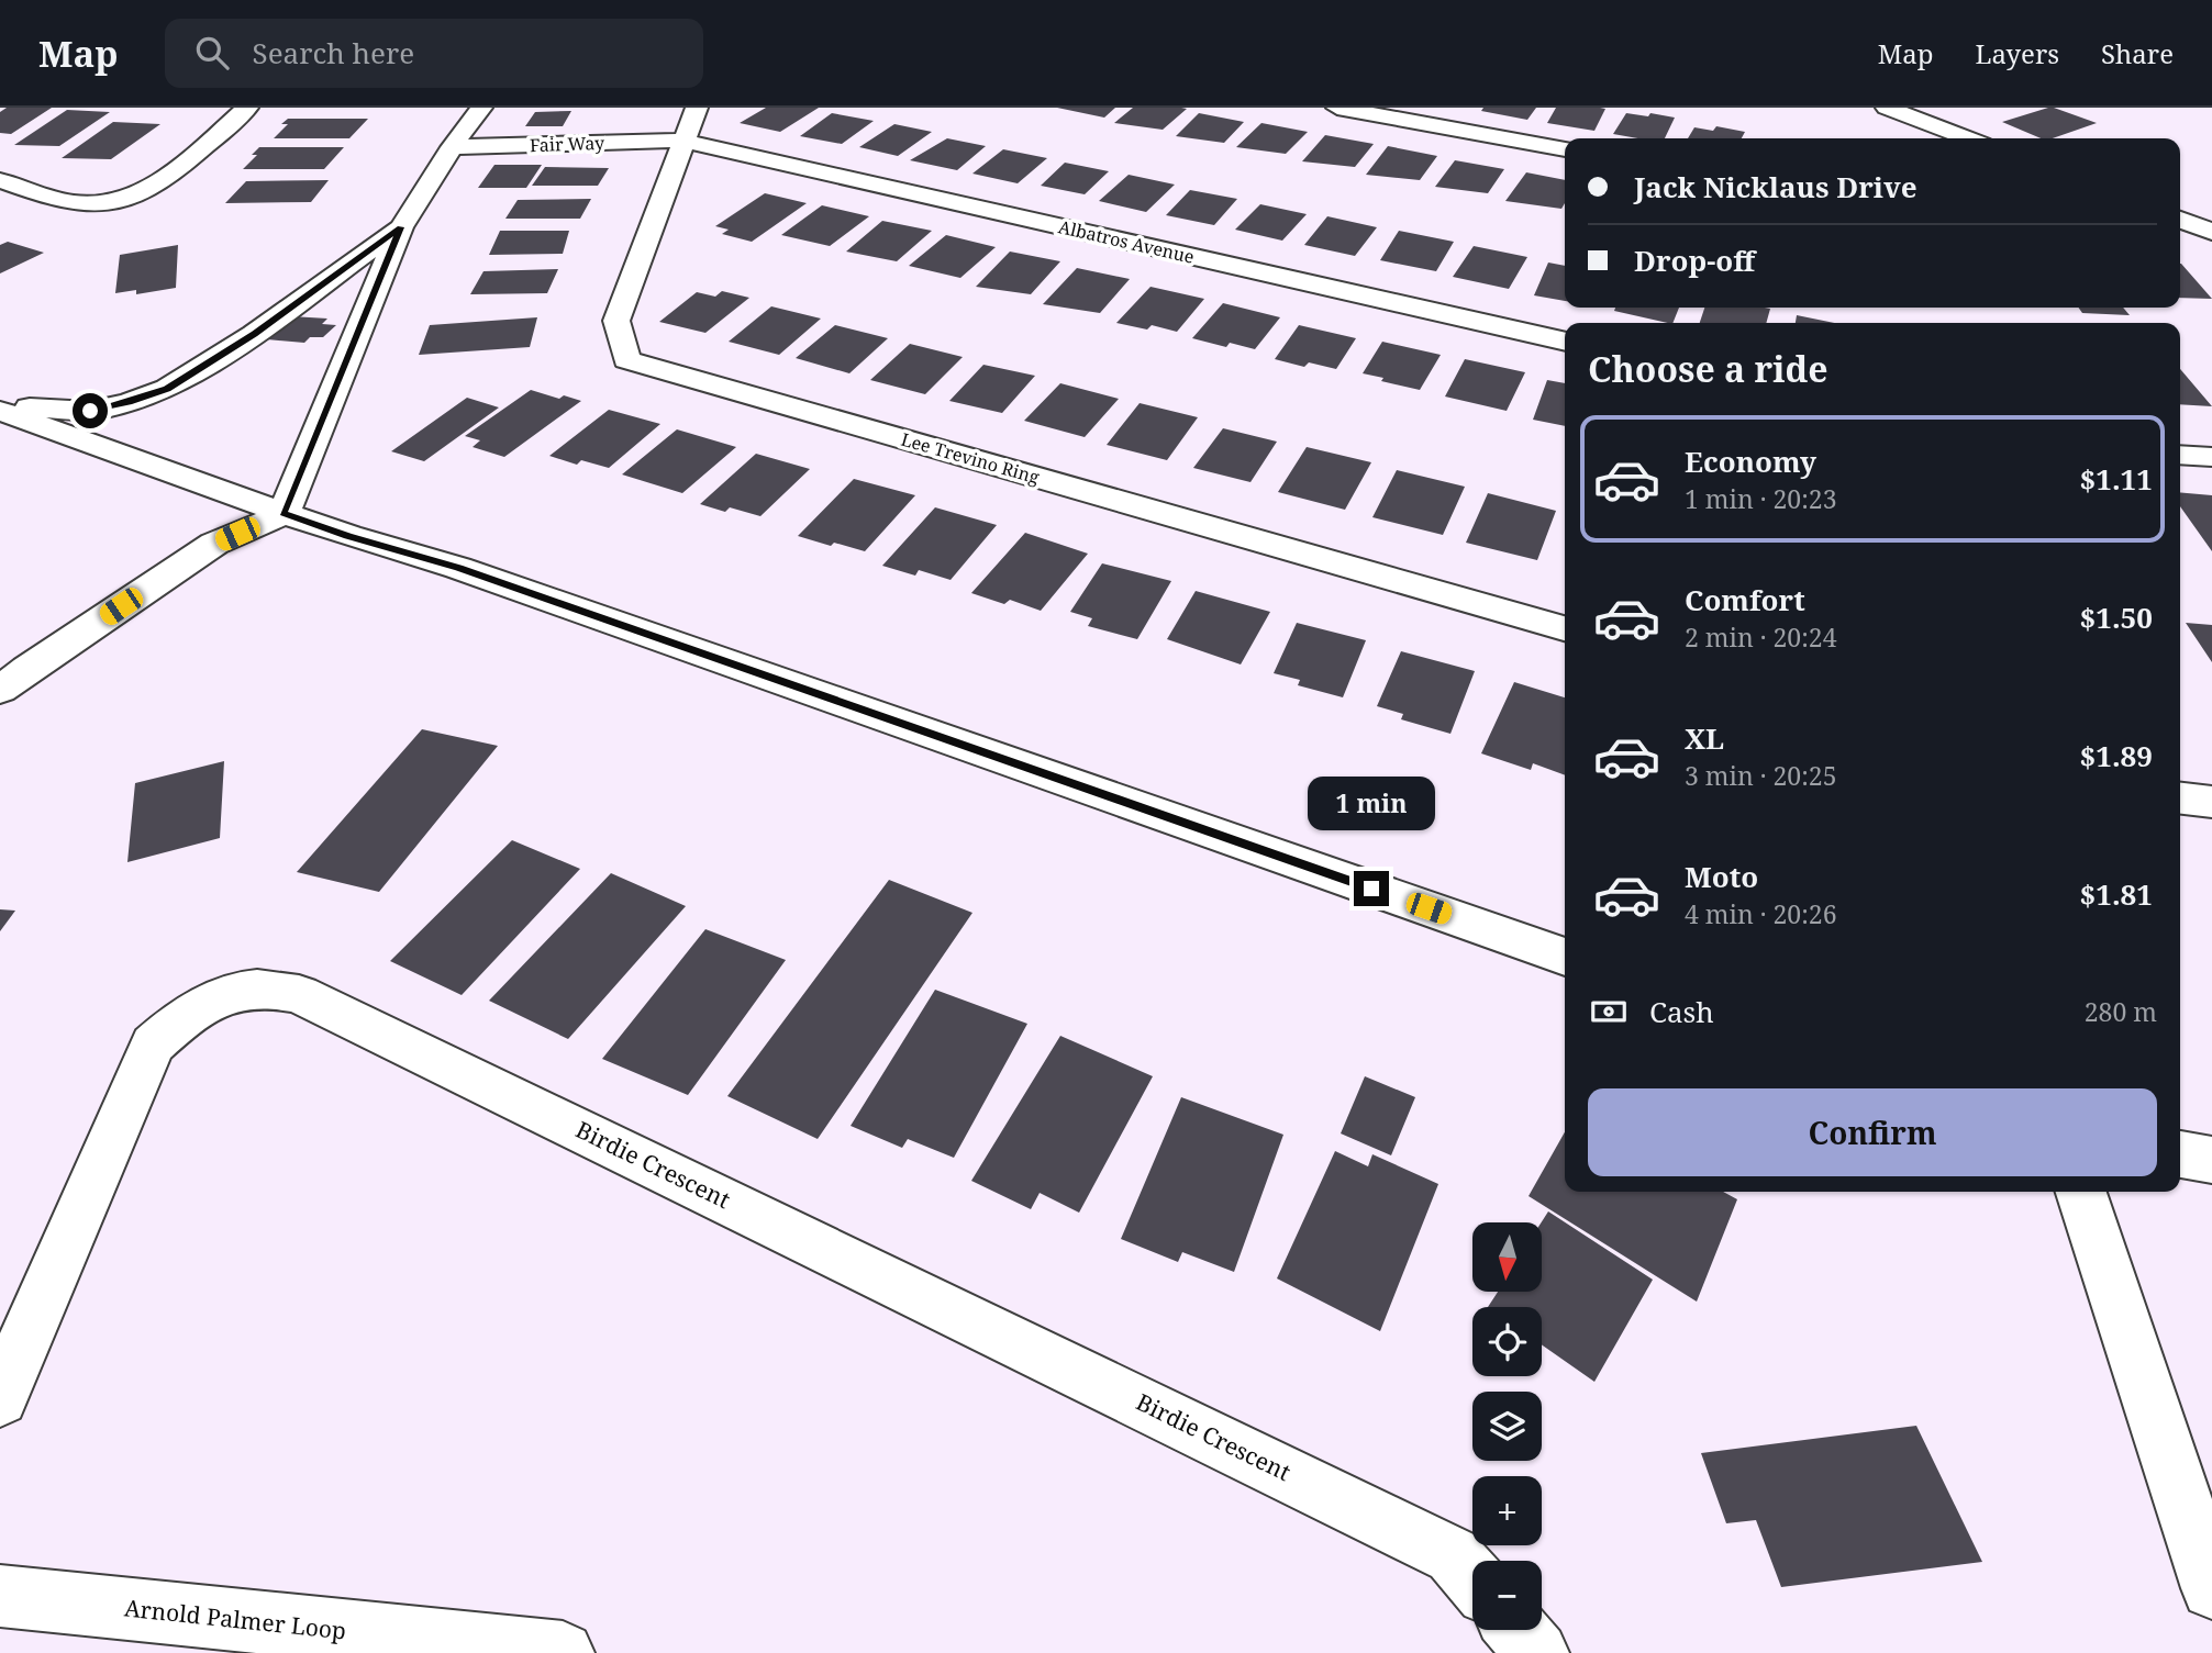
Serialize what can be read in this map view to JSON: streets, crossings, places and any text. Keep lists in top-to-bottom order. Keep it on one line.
{"streets":{"street":["Fair Way","Albatros Avenue","Lee Trevino Ring","Birdie Crescent","Arnold Palmer Loop"]},"crossings":[["Fair Way","Albatros Avenue"],["Fair Way","Lee Trevino Ring"],["Albatros Avenue","Lee Trevino Ring"]],"north":"bottom","page":{"header":"Map","search":"Search here","nav":["Map","Layers","Share"],"banner":["Jack Nicklaus Drive","Drop-off"],"heading":"Choose a ride","list":[{"name":"Economy","note":"1 min · 20:23","value":"$1.11"},{"name":"Comfort","note":"2 min · 20:24","value":"$1.50"},{"name":"XL","note":"3 min · 20:25","value":"$1.89"},{"name":"Moto","note":"4 min · 20:26","value":"$1.81"}],"bubble":"1 min","pay":["Cash","280 m"],"buttons":"Confirm","map_buttons":["+","−"]}}
